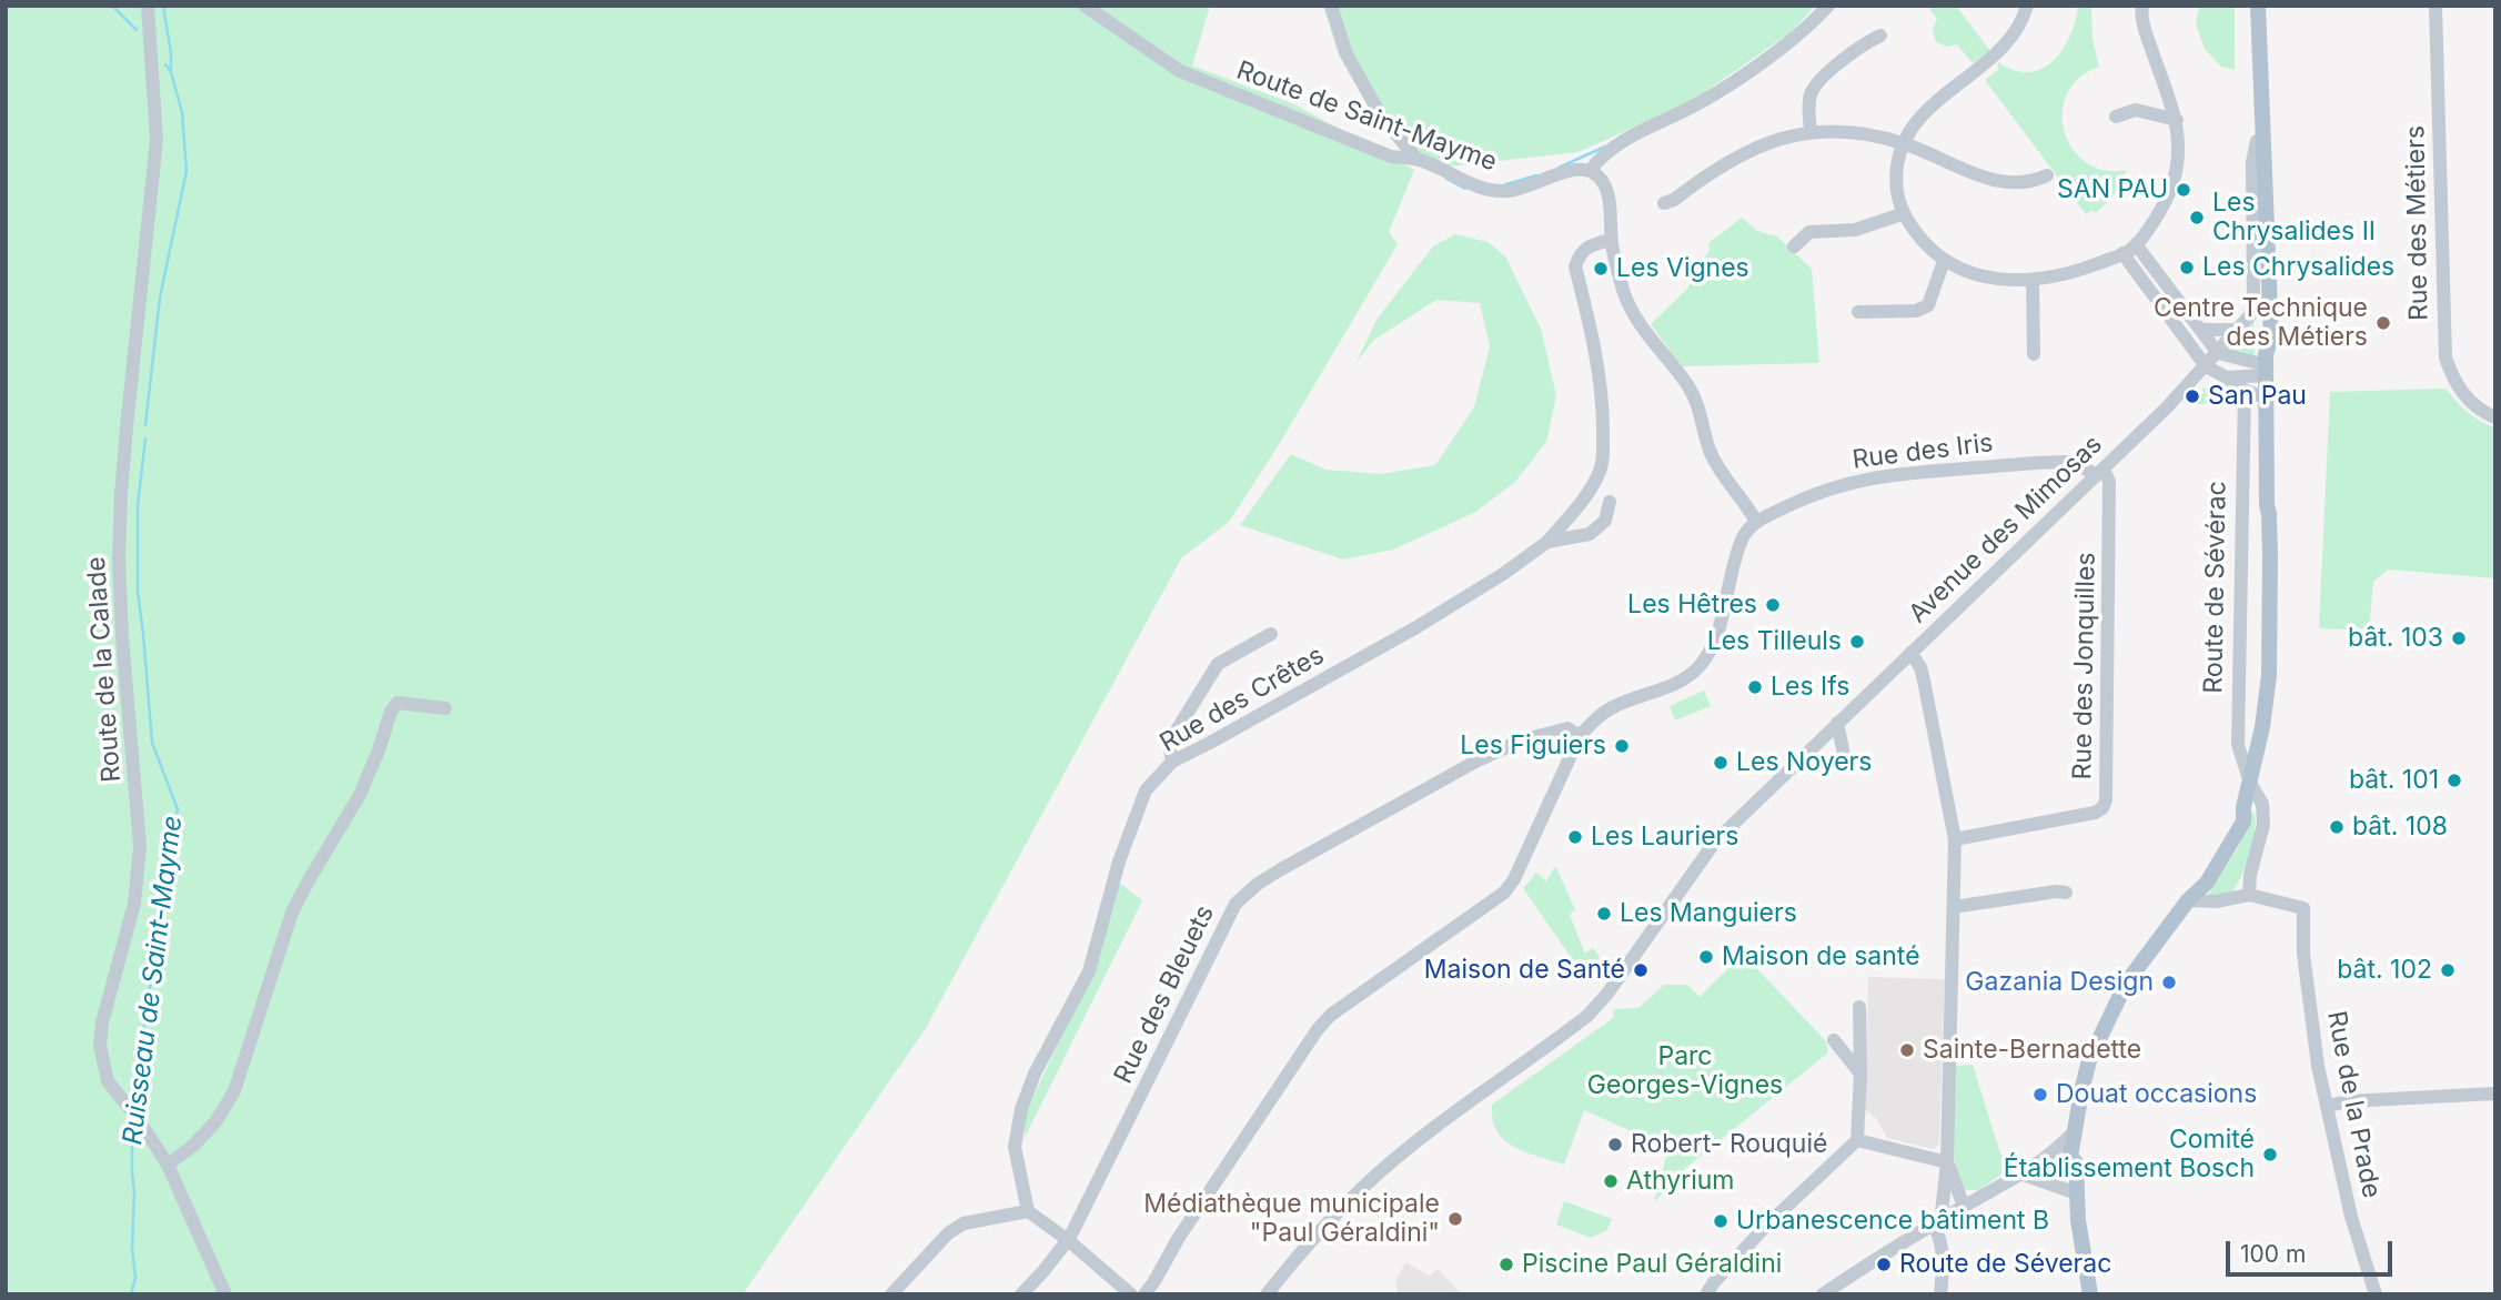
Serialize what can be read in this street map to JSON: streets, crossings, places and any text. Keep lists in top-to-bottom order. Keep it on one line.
{"streets":{"main road":["Route de Sévérac"],"street":["Route de Saint-Mayme","Rue des Métiers","Rue des Iris","Avenue des Mimosas","Rue des Jonquilles","Route de la Calade","Rue des Crêtes","Rue des Bleuets","Rue de la Prade"]},"crossings":[["Rue des Iris","Avenue des Mimosas"],["Rue des Iris","Rue des Jonquilles"],["Avenue des Mimosas","Route de Sévérac"],["Avenue des Mimosas","Rue des Jonquilles"]],"water":["Ruisseau de Saint-Mayme"],"parks":["Parc Georges-Vignes"],"places":["SAN PAU","Les Chrysalides II","Les Chrysalides","Les Vignes","Centre Technique des Métiers","San Pau","Les Hêtres","bât. 103","Les Tilleuls","Les Ifs","Les Figuiers","Les Noyers","bât. 101","bât. 108","Les Lauriers","Les Manguiers","Maison de santé","Maison de Santé","bât. 102","Gazania Design","Sainte-Bernadette","Douat occasions","Robert- Rouquié","Comité Établissement Bosch","Athyrium","Médiathèque municipale \"Paul Géraldini\"","Urbanescence bâtiment B","Piscine Paul Géraldini","Route de Séverac"],"scale_bar":"100 m"}
